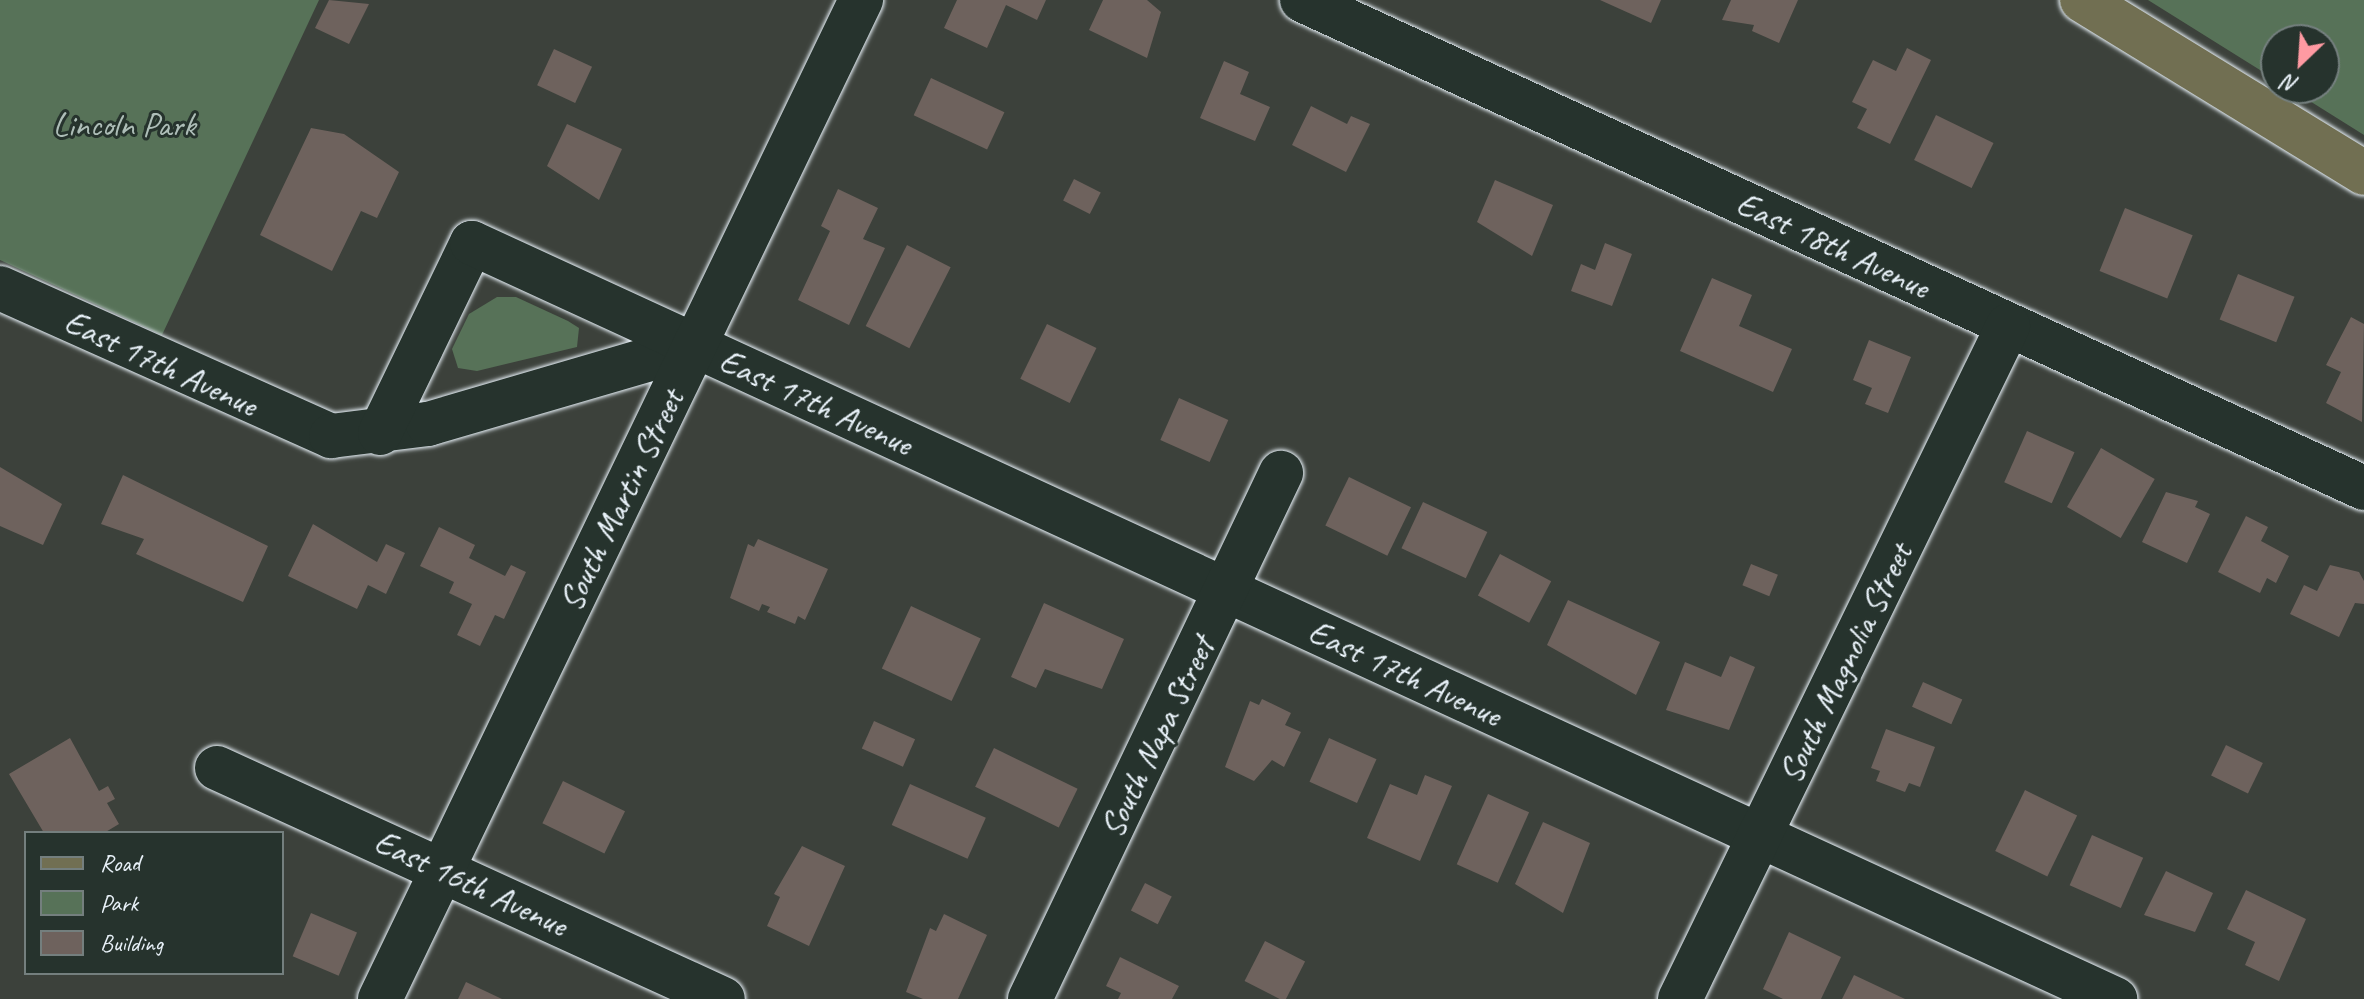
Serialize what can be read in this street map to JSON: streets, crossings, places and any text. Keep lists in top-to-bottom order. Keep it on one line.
{"streets":{"street":["East 18th Avenue","East 17th Avenue","South Martin Street","South Magnolia Street","South Napa Street","East 16th Avenue"]},"crossings":[["East 18th Avenue","South Magnolia Street"],["East 17th Avenue","South Martin Street"],["East 17th Avenue","South Magnolia Street"],["East 17th Avenue","South Napa Street"],["South Martin Street","East 16th Avenue"]],"parks":["Lincoln Park"],"legend":["Road","Park","Building"],"north":"bottom left"}
